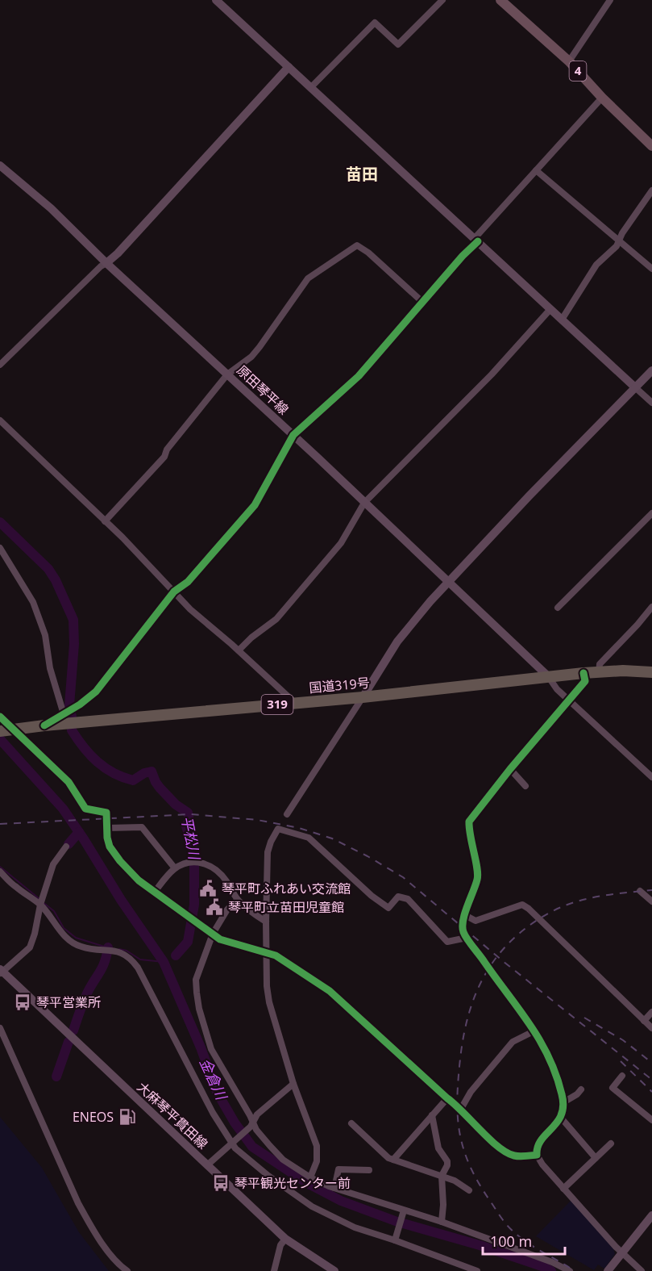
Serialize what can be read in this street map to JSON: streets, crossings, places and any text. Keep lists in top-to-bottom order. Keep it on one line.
{"streets":{"highway":["国道319号","319"],"main road":["4"],"street":["原田琴平線","大麻琴平貫田線"]},"crossings":[["原田琴平線","国道319号"]],"districts":["苗田"],"water":["平松川","金倉川"],"places":{"public building":["琴平町ふれあい交流館","琴平町立苗田児童館"],"bus stop":["琴平営業所","琴平観光センター前"],"fuel station":["ENEOS"]},"scale_bar":"100 m"}
